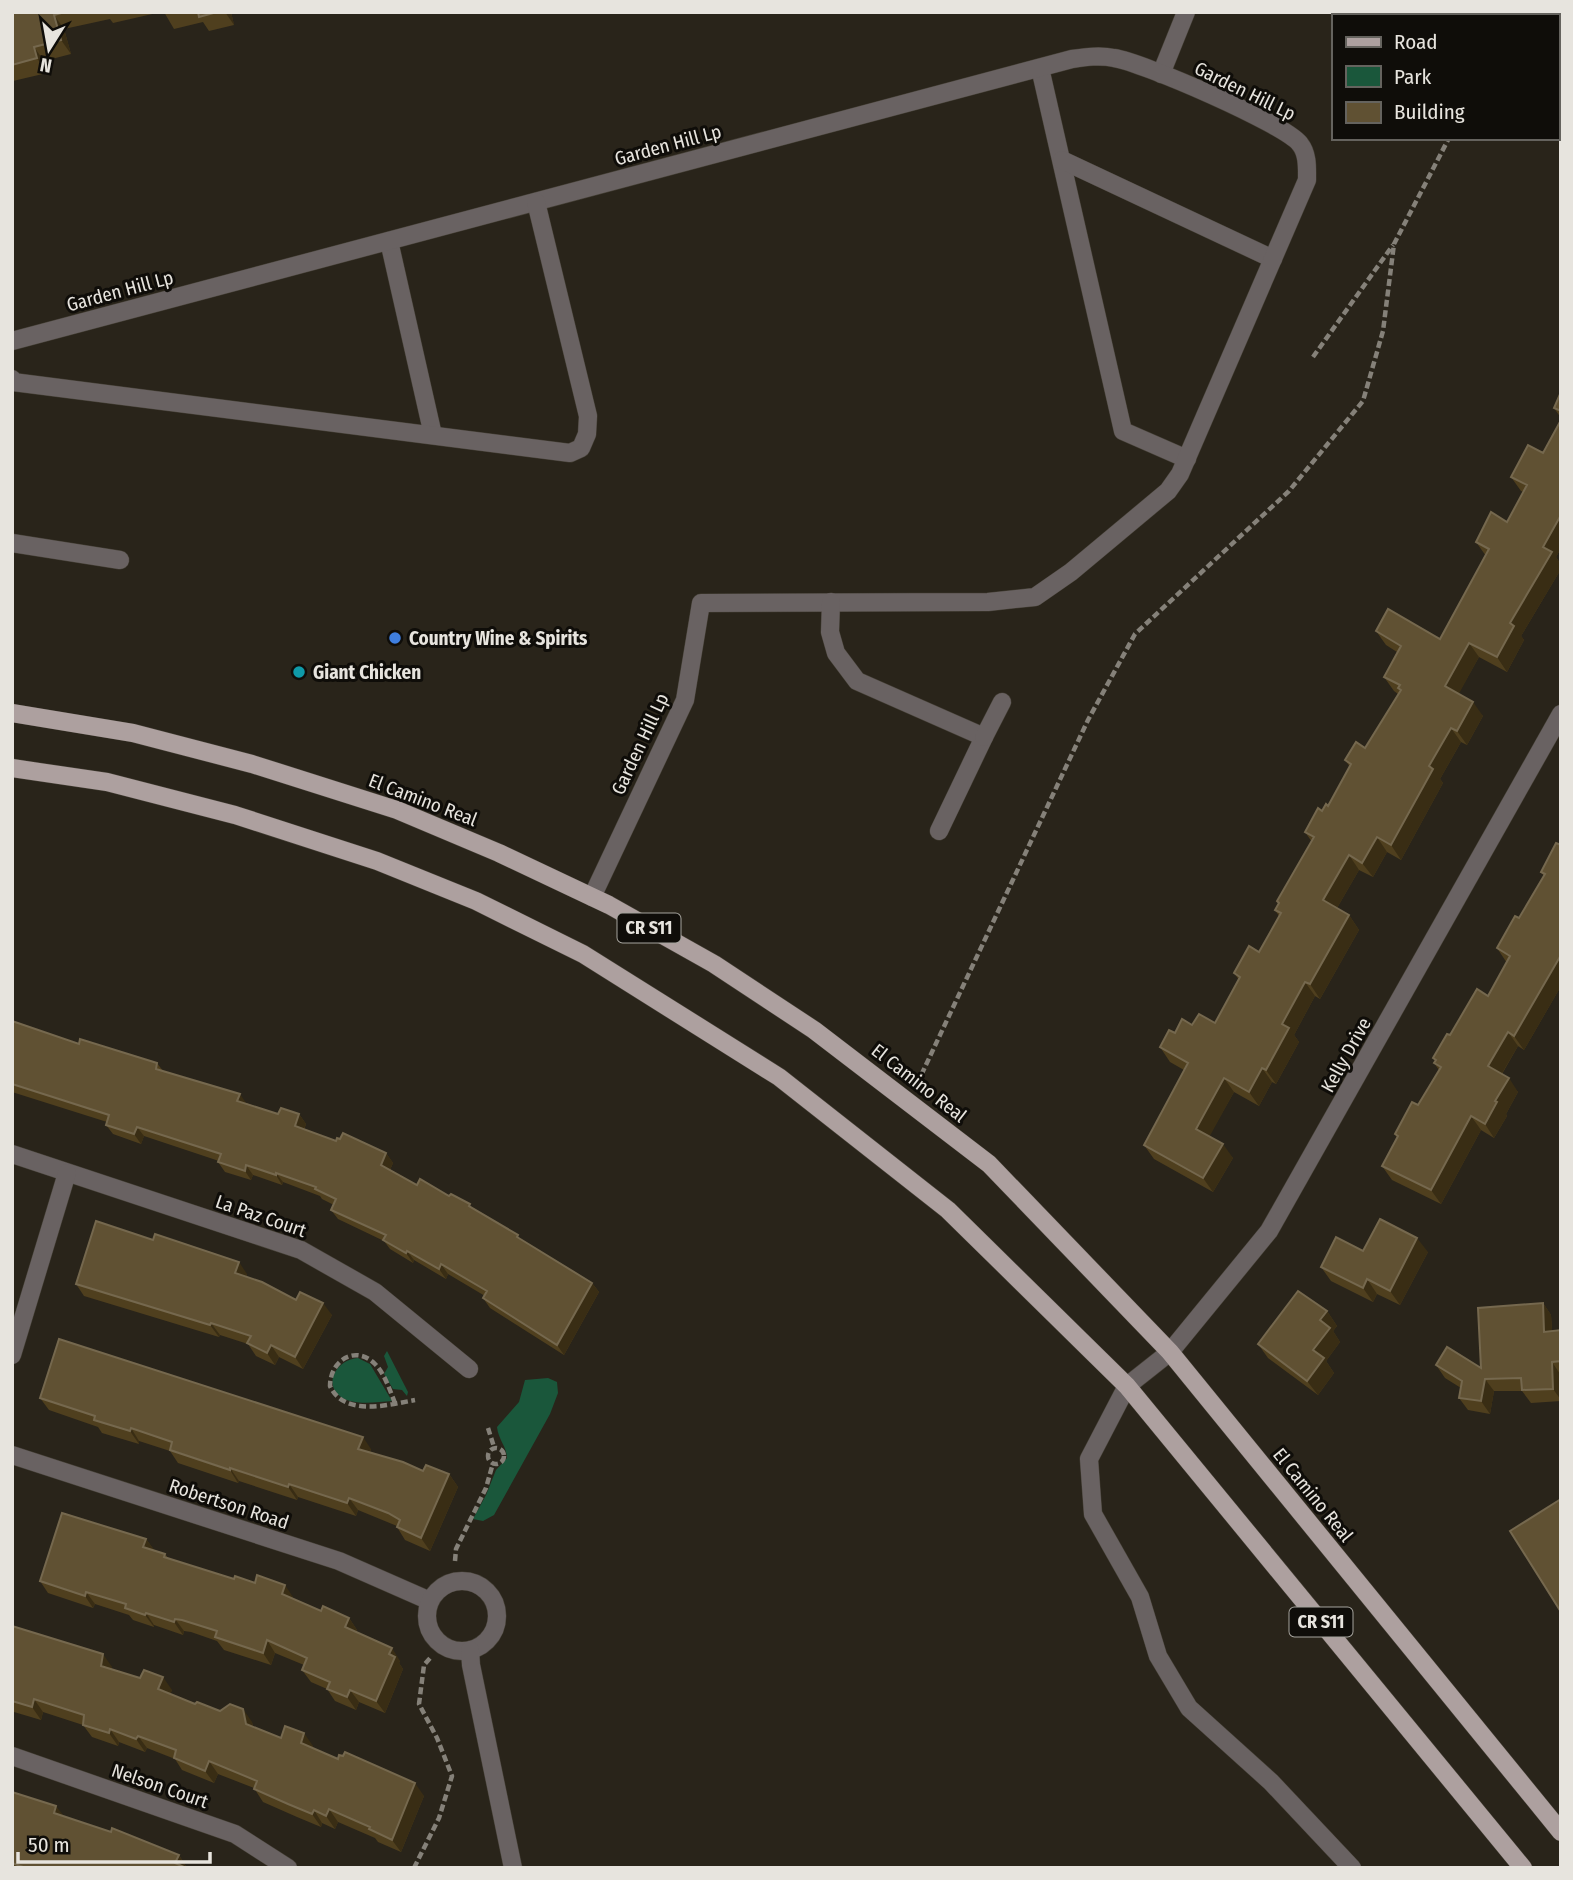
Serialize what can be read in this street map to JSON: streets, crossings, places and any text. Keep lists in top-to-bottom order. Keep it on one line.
{"streets":{"main road":["El Camino Real","CR S11"],"street":["Garden Hill Lp","Kelly Drive","La Paz Court","Robertson Road","Nelson Court"]},"crossings":[["Garden Hill Lp","El Camino Real"],["El Camino Real","Kelly Drive"],["CR S11","Kelly Drive"]],"places":["Country Wine & Spirits","Giant Chicken"],"legend":["Road","Park","Building"],"scale_bar":"50 m","north":"bottom"}
